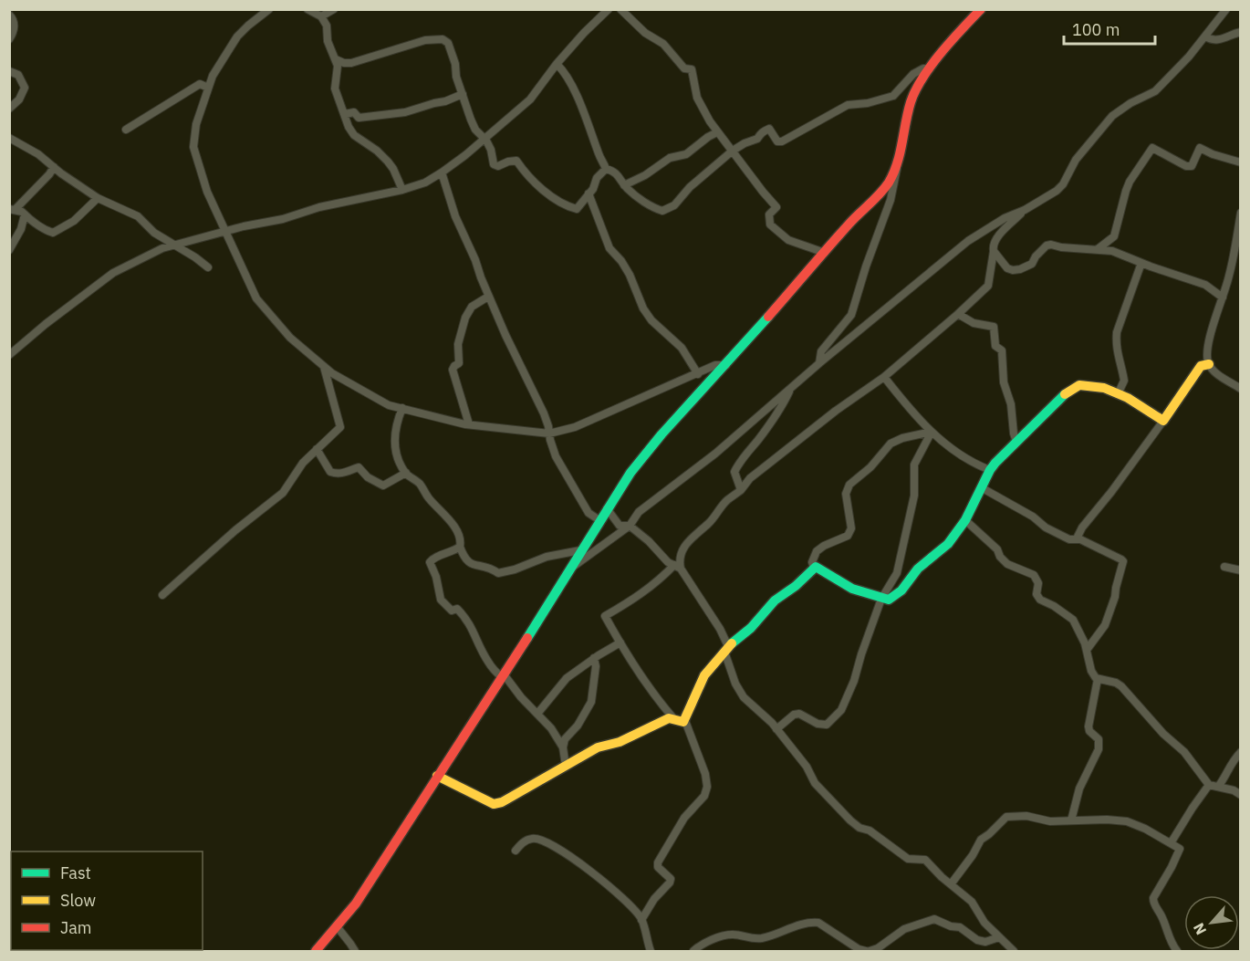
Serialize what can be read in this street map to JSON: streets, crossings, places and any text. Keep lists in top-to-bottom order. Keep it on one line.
{"legend":["Fast","Slow","Jam"],"scale_bar":"100 m","north":"bottom left"}
